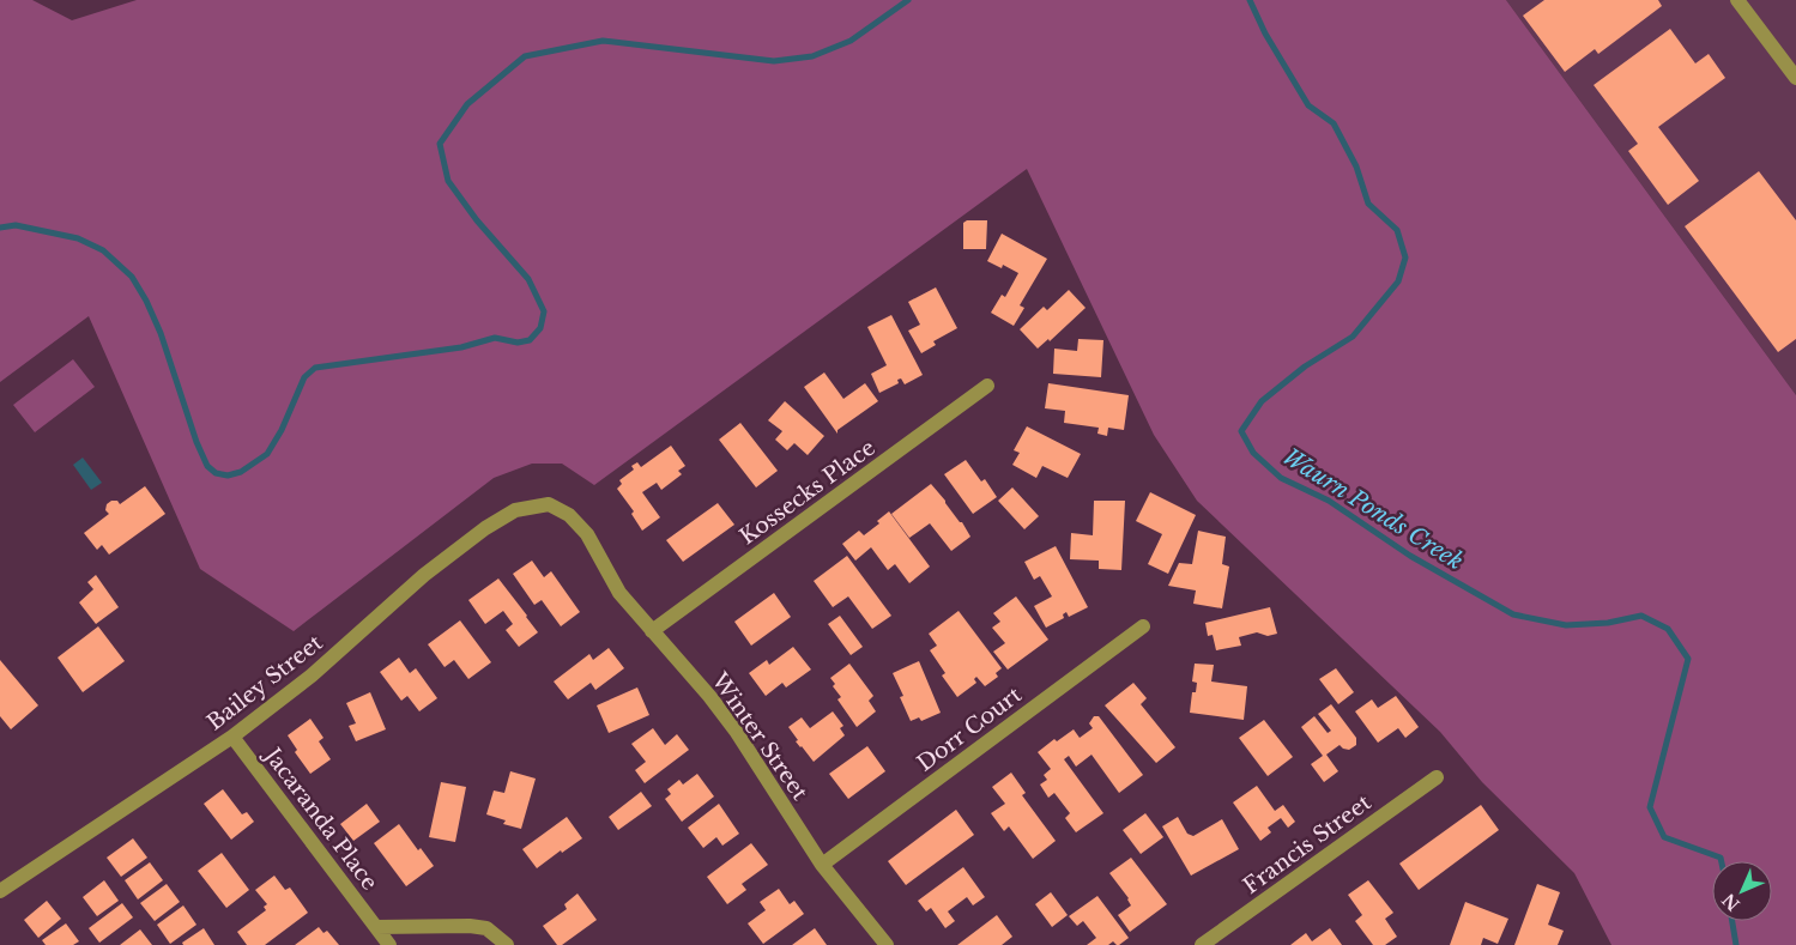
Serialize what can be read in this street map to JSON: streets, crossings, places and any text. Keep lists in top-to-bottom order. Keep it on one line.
{"streets":{"street":["Kossecks Place","Bailey Street","Dorr Court","Winter Street","Jacaranda Place","Francis Street"]},"crossings":[["Kossecks Place","Winter Street"],["Bailey Street","Winter Street"],["Bailey Street","Jacaranda Place"],["Dorr Court","Winter Street"]],"water":["Waurn Ponds Creek"],"north":"bottom left"}
